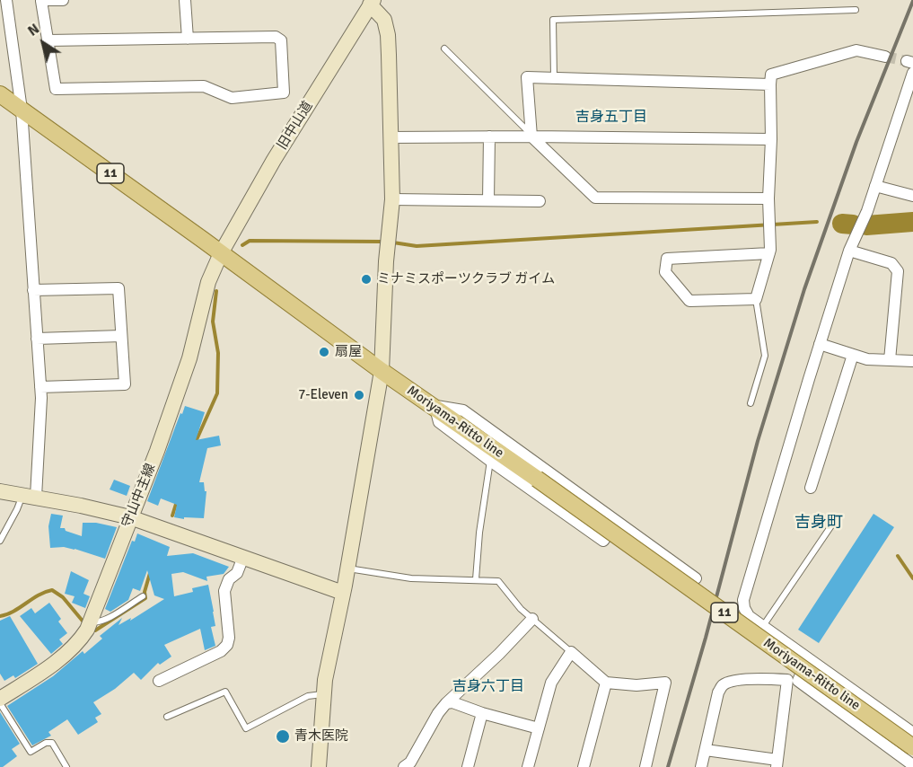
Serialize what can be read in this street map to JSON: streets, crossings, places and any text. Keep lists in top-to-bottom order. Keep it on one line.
{"streets":{"main road":["11","Moriyama-Ritto line"],"street":["旧中山道","守山中主線"]},"crossings":[["旧中山道","Moriyama-Ritto line"],["旧中山道","守山中主線"],["Moriyama-Ritto line","守山中主線"]],"districts":["吉身五丁目","吉身町","吉身六丁目"],"places":["ミナミスポーツクラブ ガイム","扇屋","7-Eleven","青木医院"],"north":"top left"}
